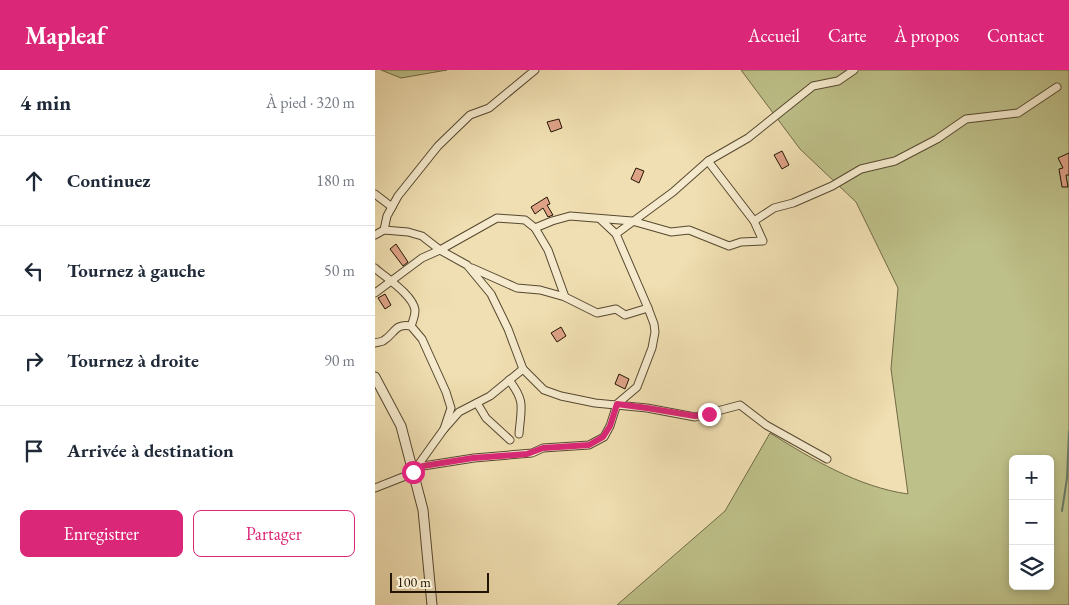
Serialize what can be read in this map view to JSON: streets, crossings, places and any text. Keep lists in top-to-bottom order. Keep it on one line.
{"scale_bar":"100 m","page":{"header":"Mapleaf","nav":["Accueil","Carte","À propos","Contact"],"heading":["4 min","À pied · 320 m"],"list":[["Continuez","180 m"],["Tournez à gauche","50 m"],["Tournez à droite","90 m"],"Arrivée à destination"],"map_buttons":["+","−"],"buttons":["Enregistrer","Partager"],"scale":"100 m"}}
